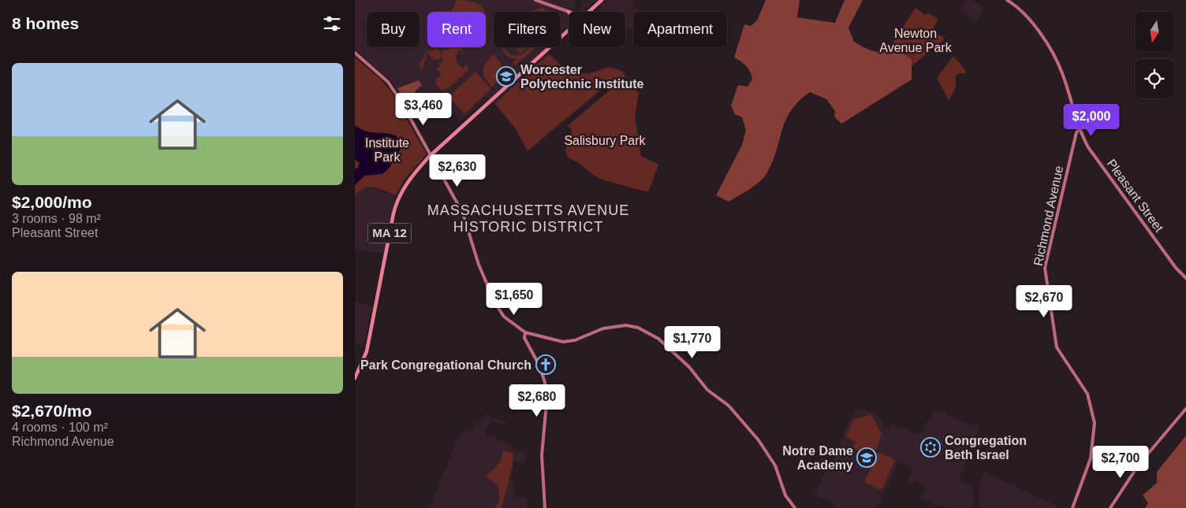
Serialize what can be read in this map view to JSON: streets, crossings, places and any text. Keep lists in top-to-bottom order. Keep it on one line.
{"streets":{"main road":["Pleasant Street","Richmond Avenue","MA 12"]},"crossings":[["Pleasant Street","Richmond Avenue"]],"districts":["MASSACHUSETTS AVENUE HISTORIC DISTRICT"],"parks":["Newton Avenue Park","Salisbury Park","Institute Park"],"places":{"school or university":["Worcester Polytechnic Institute","Notre Dame Academy"],"church":["Park Congregational Church"],"synagogue":["Congregation Beth Israel"]},"north":"bottom","page":{"heading":"8 homes","chip":["Buy","Rent","Filters","New","Apartment"],"list":[{"name":"$2,000/mo","note":"3 rooms · 98 m² · Pleasant Street"},{"name":"$2,670/mo","note":"4 rooms · 100 m² · Richmond Avenue"}],"price":["$3,460","$2,000","$2,630","$1,650","$2,670","$1,770","$2,680","$2,700"]}}
